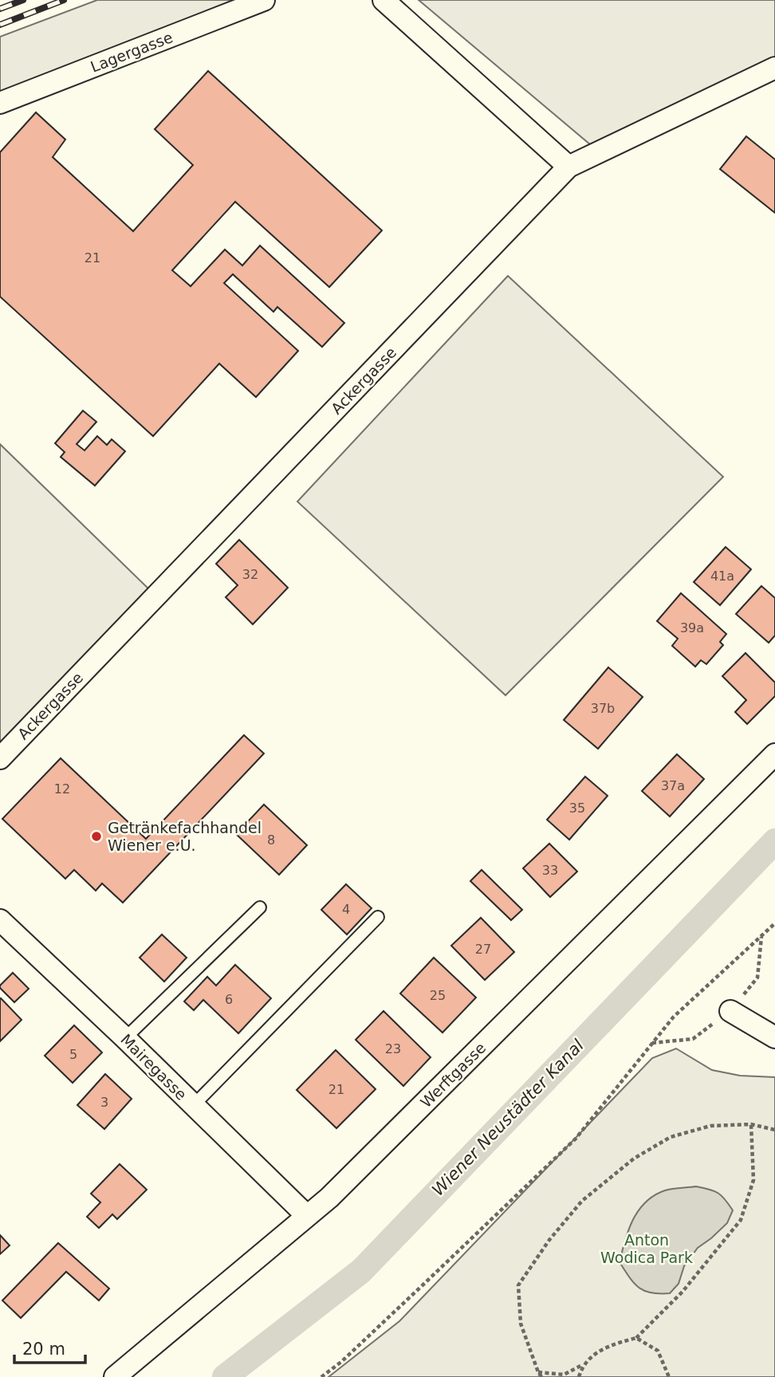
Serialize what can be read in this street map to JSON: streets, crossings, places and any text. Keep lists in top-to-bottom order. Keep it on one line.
{"streets":{"street":["Lagergasse","Ackergasse","Mairegasse","Werftgasse"]},"crossings":[["Mairegasse","Werftgasse"]],"water":["Wiener Neustädter Kanal"],"parks":["Anton Wodica Park"],"places":["Getränkefachhandel Wiener e.U."],"house_numbers":["21","32","41a","39a","37b","37a","12","35","8","33","4","27","25","6","23","5","21","3"],"scale_bar":"20 m"}
